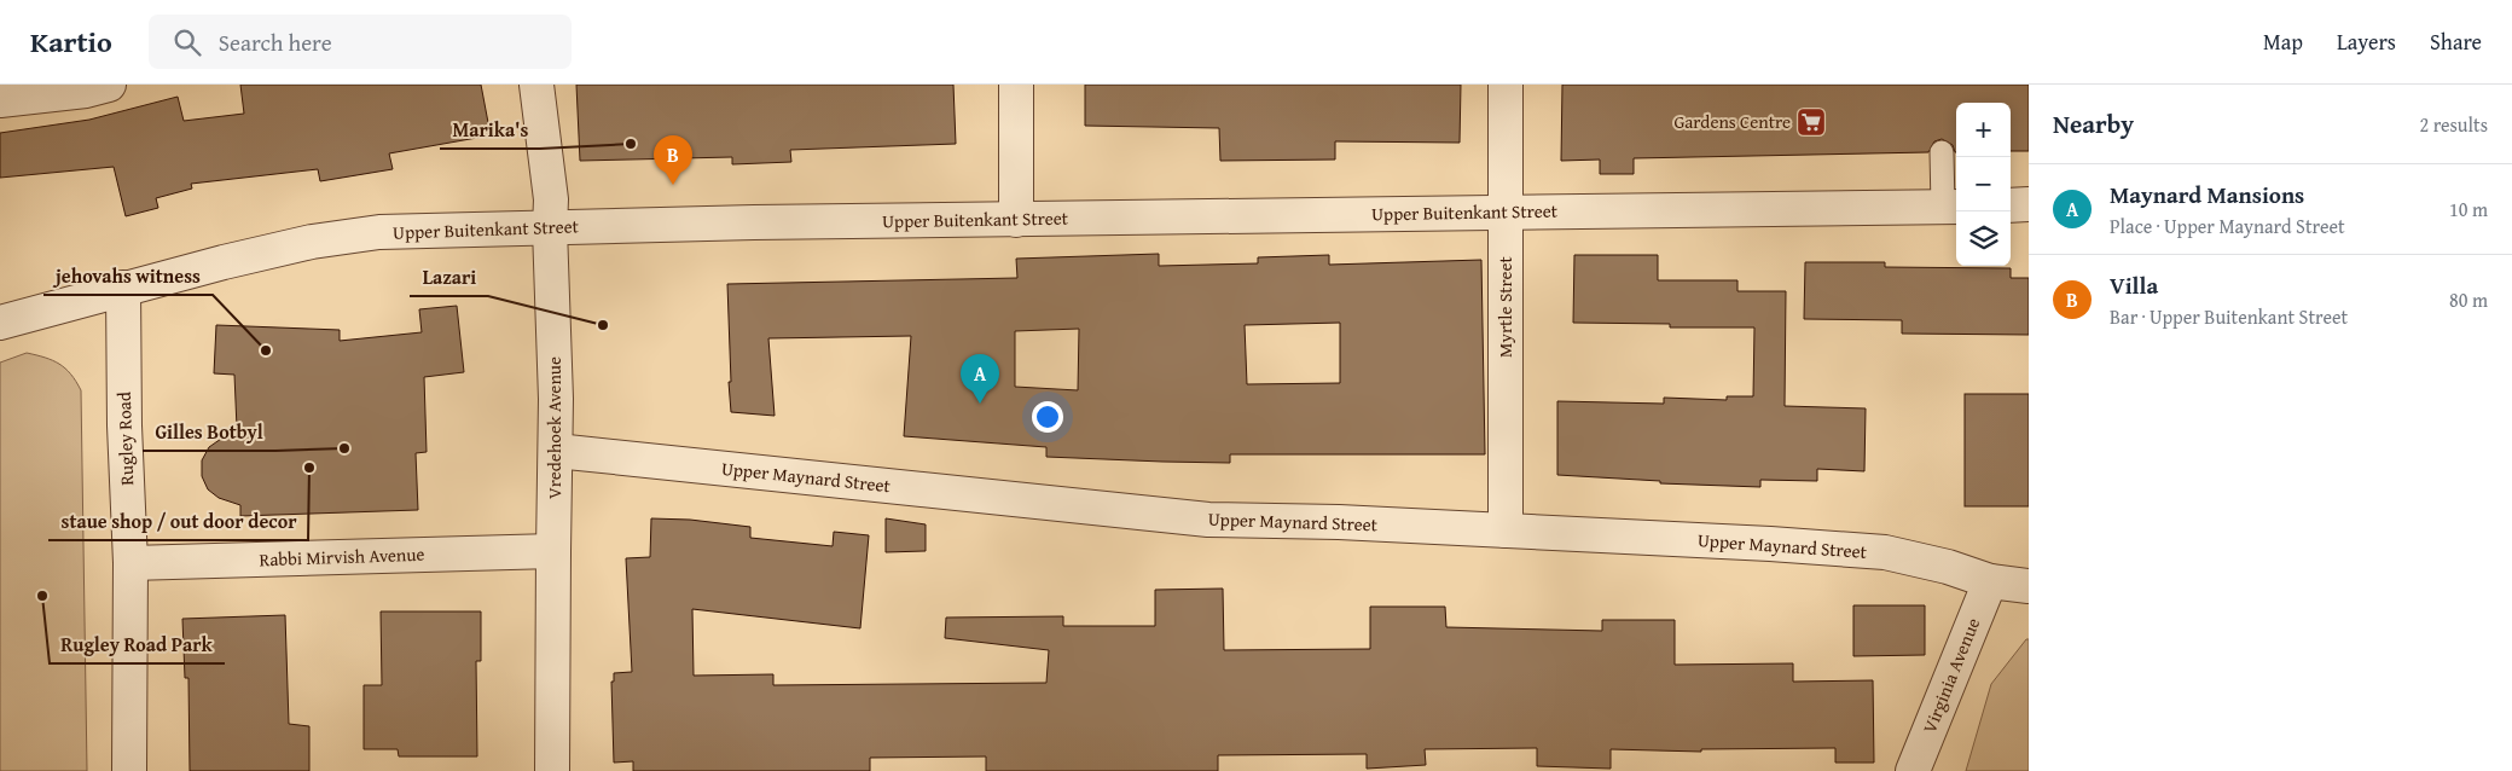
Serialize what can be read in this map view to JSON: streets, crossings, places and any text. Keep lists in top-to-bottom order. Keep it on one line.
{"streets":{"street":["Upper Buitenkant Street","Myrtle Street","Vredehoek Avenue","Rugley Road","Upper Maynard Street","Rabbi Mirvish Avenue","Virginia Avenue"]},"crossings":[["Upper Buitenkant Street","Myrtle Street"],["Upper Buitenkant Street","Vredehoek Avenue"],["Upper Buitenkant Street","Rugley Road"],["Myrtle Street","Upper Maynard Street"],["Vredehoek Avenue","Upper Maynard Street"],["Vredehoek Avenue","Rabbi Mirvish Avenue"],["Rugley Road","Rabbi Mirvish Avenue"],["Upper Maynard Street","Virginia Avenue"]],"places":{"supermarket":["Gardens Centre"],"other":["Marika's","Lazari","jehovahs witness","Gilles Botbyl","staue shop / out door decor","Rugley Road Park"]},"page":{"header":"Kartio","search":"Search here","nav":["Map","Layers","Share"],"heading":["Nearby","2 results"],"map_buttons":["+","−"],"pins":["B","A"],"list":[{"mark":"A","name":"Maynard Mansions","note":"Place · Upper Maynard Street","value":"10 m"},{"mark":"B","name":"Villa","note":"Bar · Upper Buitenkant Street","value":"80 m"}]}}
